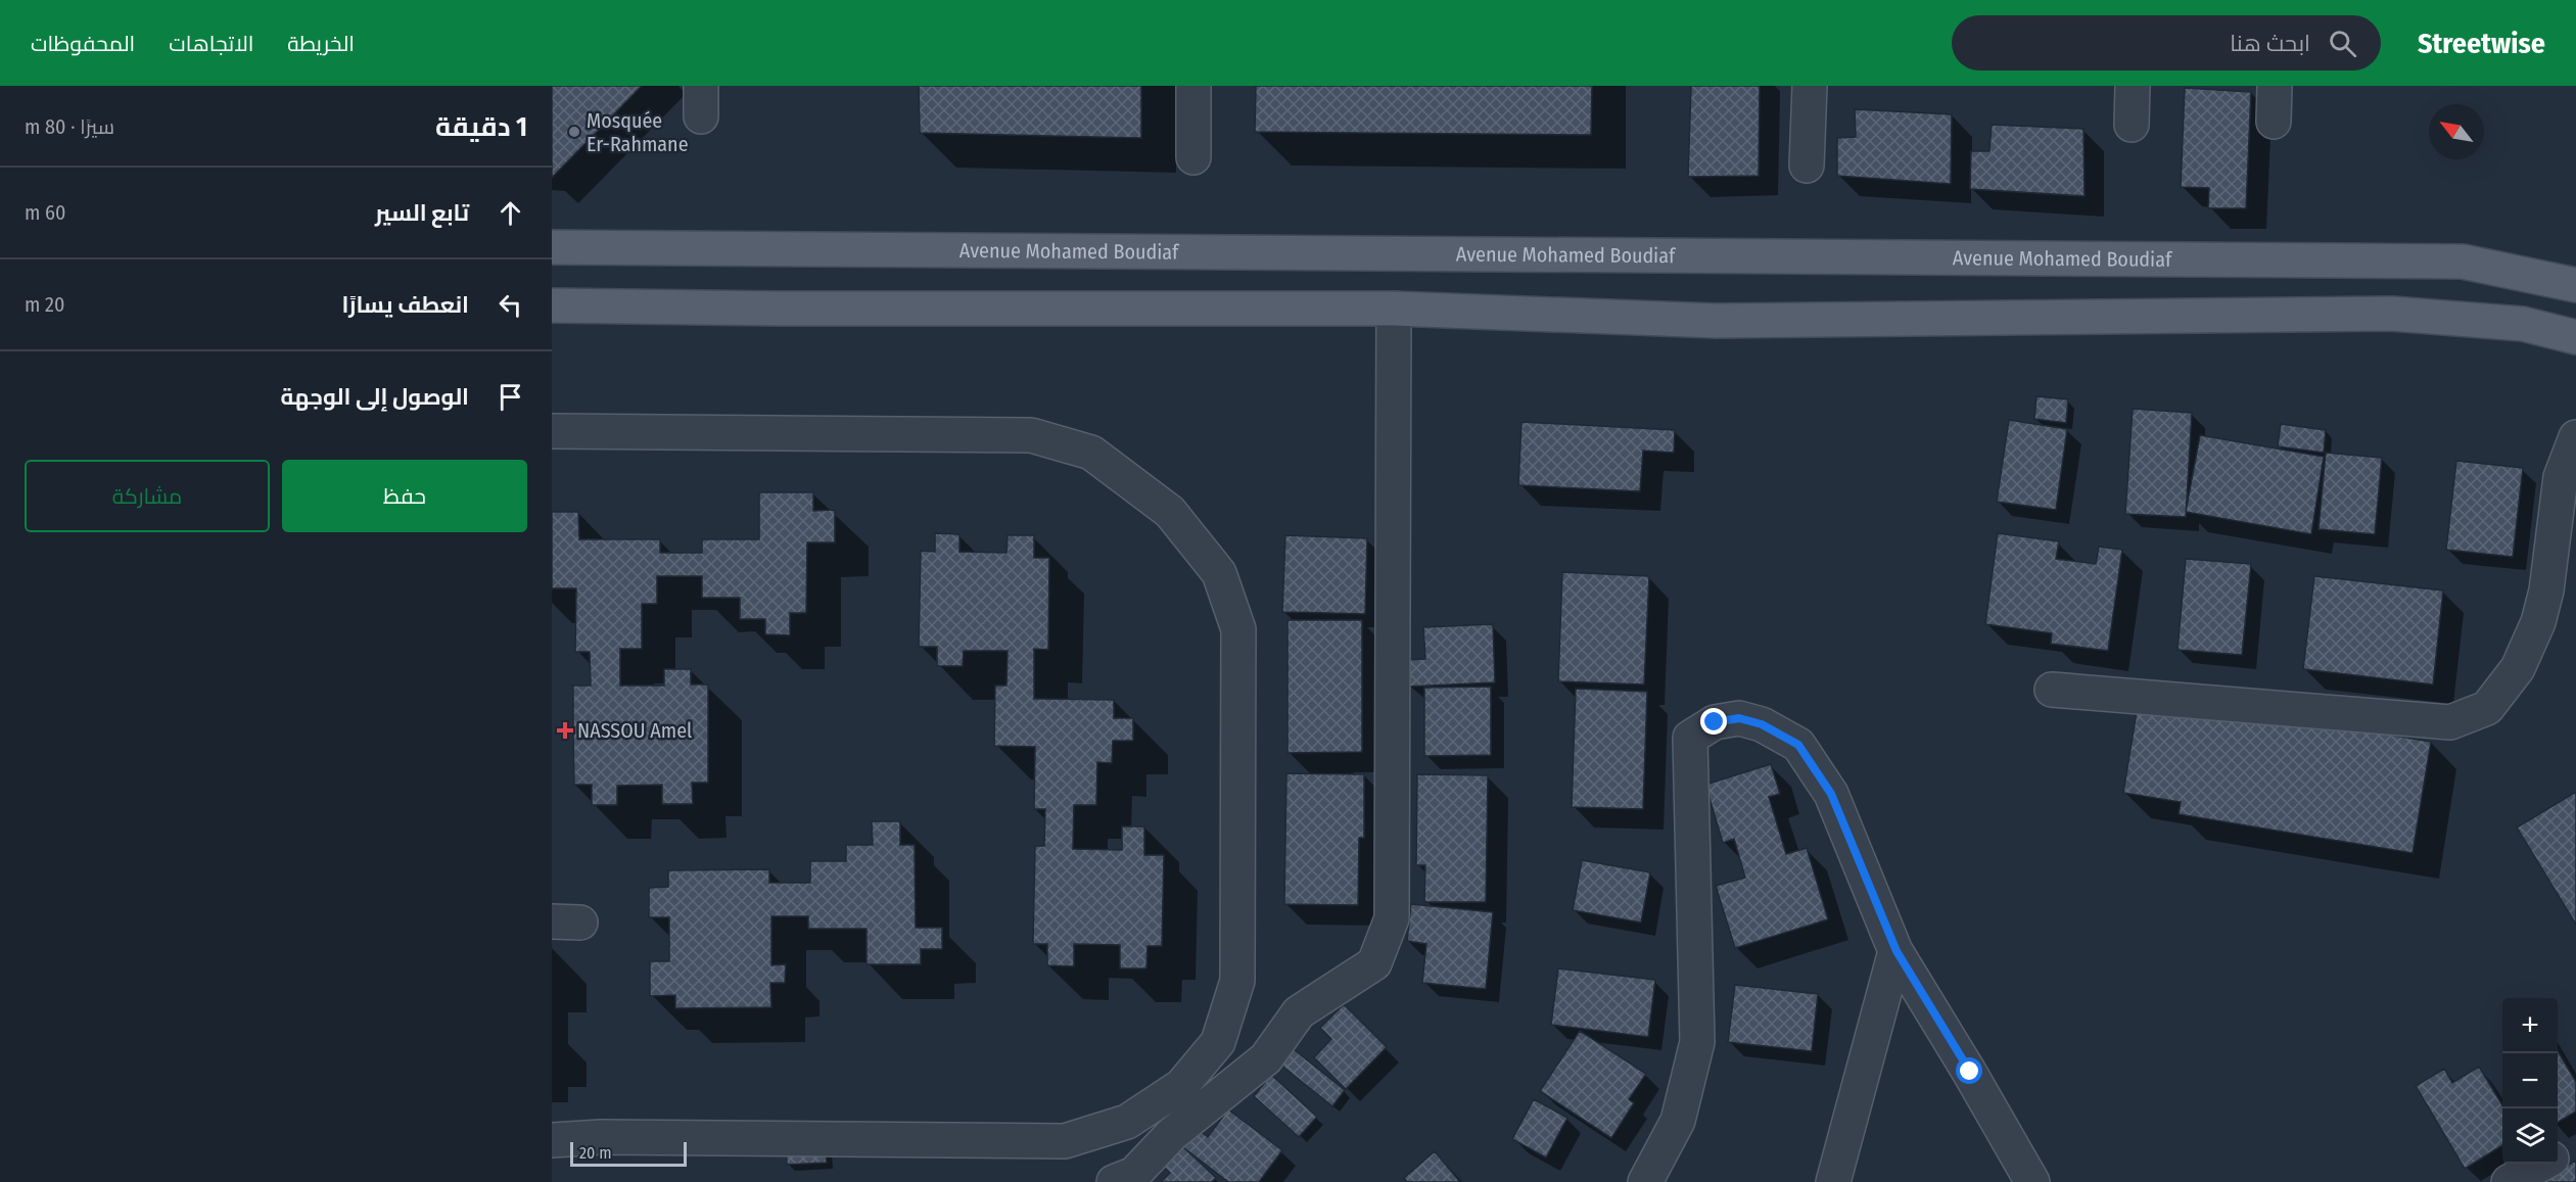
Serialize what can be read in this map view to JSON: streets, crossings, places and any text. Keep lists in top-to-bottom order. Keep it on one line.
{"streets":{"main road":["Avenue Mohamed Boudiaf"]},"places":{"other":["Mosquée Er-Rahmane"],"health":["NASSOU Amel"]},"scale_bar":"20 m","north":"top left","page":{"header":"Streetwise","search":"ابحث هنا","nav":["الخريطة","الاتجاهات","المحفوظات"],"heading":["1 دقيقة","سيرًا · 80 m"],"list":[["تابع السير","60 m"],["انعطف يسارًا","20 m"],"الوصول إلى الوجهة"],"buttons":["حفظ","مشاركة"],"map_buttons":["+","−"],"scale":"20 m"}}
